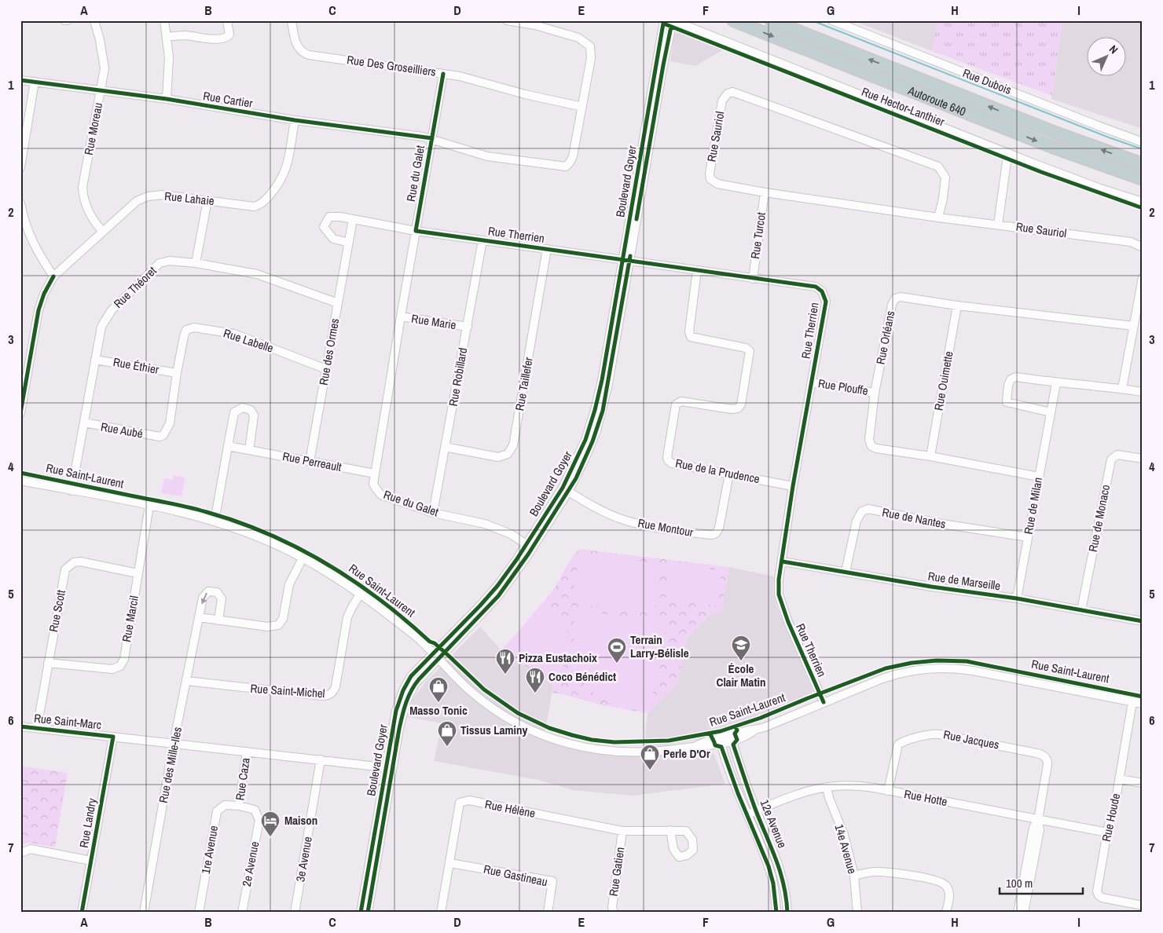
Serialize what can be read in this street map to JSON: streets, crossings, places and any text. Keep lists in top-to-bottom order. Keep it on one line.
{"streets":{"highway":["Autoroute 640"],"street":["Rue Des Groseilliers","Rue Dubois","Rue Cartier","Rue Hector-Lanthier","Rue Moreau","Rue Sauriol","Rue du Galet","Boulevard Goyer","Rue Lahaie","Rue Therrien","Rue Turcot","Rue Théoret","Rue Marie","Rue Orléans","Rue Labelle","Rue des Ormes","Rue Éthier","Rue Robillard","Rue Ouimette","Rue Taillefer","Rue Plouffe","Rue Aubé","Rue Perreault","Rue de la Prudence","Rue Saint-Laurent","Rue de Milan","Rue de Nantes","Rue de Monaco","Rue Montour","Rue de Marseille","Rue Scott","Rue Marcil","Rue Saint-Michel","Rue Saint-Marc","Rue Jacques","Rue des Mille-Iles","Rue Caza","Rue Hotte","Rue Hélène","Rue Houde","Rue Landry","12e Avenue","14e Avenue","1re Avenue","3e Avenue","2e Avenue","Rue Gatien","Rue Gastineau"]},"crossings":[["Rue Des Groseilliers","Rue Cartier"],["Rue Des Groseilliers","Rue du Galet"],["Rue Cartier","Rue Moreau"],["Rue Cartier","Rue du Galet"],["Rue Cartier","Rue Lahaie"],["Rue Hector-Lanthier","Boulevard Goyer"],["Rue Moreau","Rue Lahaie"],["Rue Sauriol","Rue Turcot"],["Rue du Galet","Boulevard Goyer"],["Rue du Galet","Rue Therrien"],["Rue du Galet","Rue Marie"],["Rue du Galet","Rue Robillard"],["Rue du Galet","Rue Perreault"],["Boulevard Goyer","Rue Therrien"],["Boulevard Goyer","Rue Saint-Laurent"],["Boulevard Goyer","Rue Montour"],["Boulevard Goyer","Rue Saint-Marc"],["Rue Therrien","Rue Turcot"],["Rue Therrien","Rue Robillard"],["Rue Therrien","Rue Taillefer"],["Rue Therrien","Rue Plouffe"],["Rue Therrien","Rue de la Prudence"],["Rue Therrien","Rue Saint-Laurent"],["Rue Therrien","Rue de Marseille"],["Rue Théoret","Rue des Ormes"],["Rue Théoret","Rue Éthier"],["Rue Théoret","Rue Aubé"],["Rue Théoret","Rue Saint-Laurent"],["Rue Marie","Rue Robillard"],["Rue Orléans","Rue Ouimette"],["Rue Orléans","Rue Plouffe"],["Rue Orléans","Rue de Milan"],["Rue Labelle","Rue des Ormes"],["Rue Labelle","Rue Éthier"],["Rue Labelle","Rue Aubé"],["Rue des Ormes","Rue Perreault"],["Rue Robillard","Rue Taillefer"],["Rue de la Prudence","Rue Montour"],["Rue Saint-Laurent","Rue Marcil"],["Rue Saint-Laurent","Rue Saint-Michel"],["Rue Saint-Laurent","Rue Houde"],["Rue Saint-Laurent","12e Avenue"],["Rue de Milan","Rue de Nantes"],["Rue de Milan","Rue de Marseille"],["Rue de Nantes","Rue de Marseille"],["Rue de Monaco","Rue de Marseille"],["Rue Scott","Rue Marcil"],["Rue Scott","Rue Saint-Marc"],["Rue Saint-Michel","Rue des Mille-Iles"],["Rue Saint-Marc","Rue des Mille-Iles"],["Rue Saint-Marc","Rue Caza"],["Rue Saint-Marc","Rue Landry"],["Rue Saint-Marc","3e Avenue"],["Rue Jacques","Rue Hotte"],["Rue Caza","1re Avenue"],["Rue Caza","2e Avenue"],["Rue Hotte","Rue Houde"],["Rue Hotte","12e Avenue"],["Rue Hotte","14e Avenue"],["Rue Hélène","Rue Gatien"],["Rue Hélène","Rue Gastineau"],["1re Avenue","2e Avenue"]],"places":{"school or university":["École Clair Matin"],"sports":["Terrain Larry-Bélisle"],"restaurant":["Pizza Eustachoix","Coco Bénédict"],"shop":["Masso Tonic","Tissus Laminy","Perle D'Or"],"hotel":["Maison"]},"scale_bar":"100 m","north":"top right","grid":{"columns":["A","B","C","D","E","F","G","H","I"],"rows":["1","2","3","4","5","6","7"]}}
